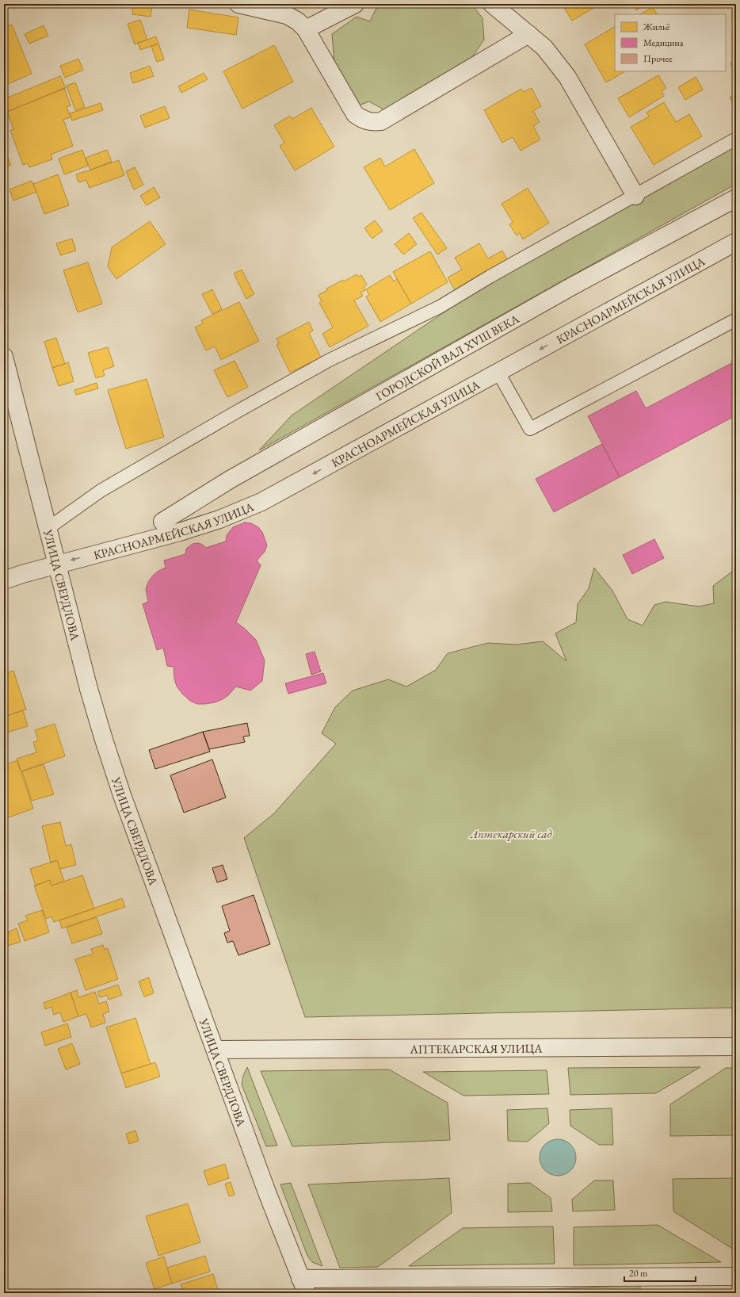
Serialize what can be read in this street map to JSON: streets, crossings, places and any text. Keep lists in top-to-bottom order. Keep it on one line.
{"streets":{"street":["КРАСНОАРМЕЙСКАЯ УЛИЦА","ГОРОДСКОЙ ВАЛ XVIII ВЕКА","УЛИЦА СВЕРДЛОВА","АПТЕКАРСКАЯ УЛИЦА"]},"crossings":[["КРАСНОАРМЕЙСКАЯ УЛИЦА","УЛИЦА СВЕРДЛОВА"],["УЛИЦА СВЕРДЛОВА","АПТЕКАРСКАЯ УЛИЦА"]],"one_way":["КРАСНОАРМЕЙСКАЯ УЛИЦА"],"parks":["Аптекарский сад"],"legend":["Жильё","Медицина","Прочее"],"scale_bar":"20 m"}
